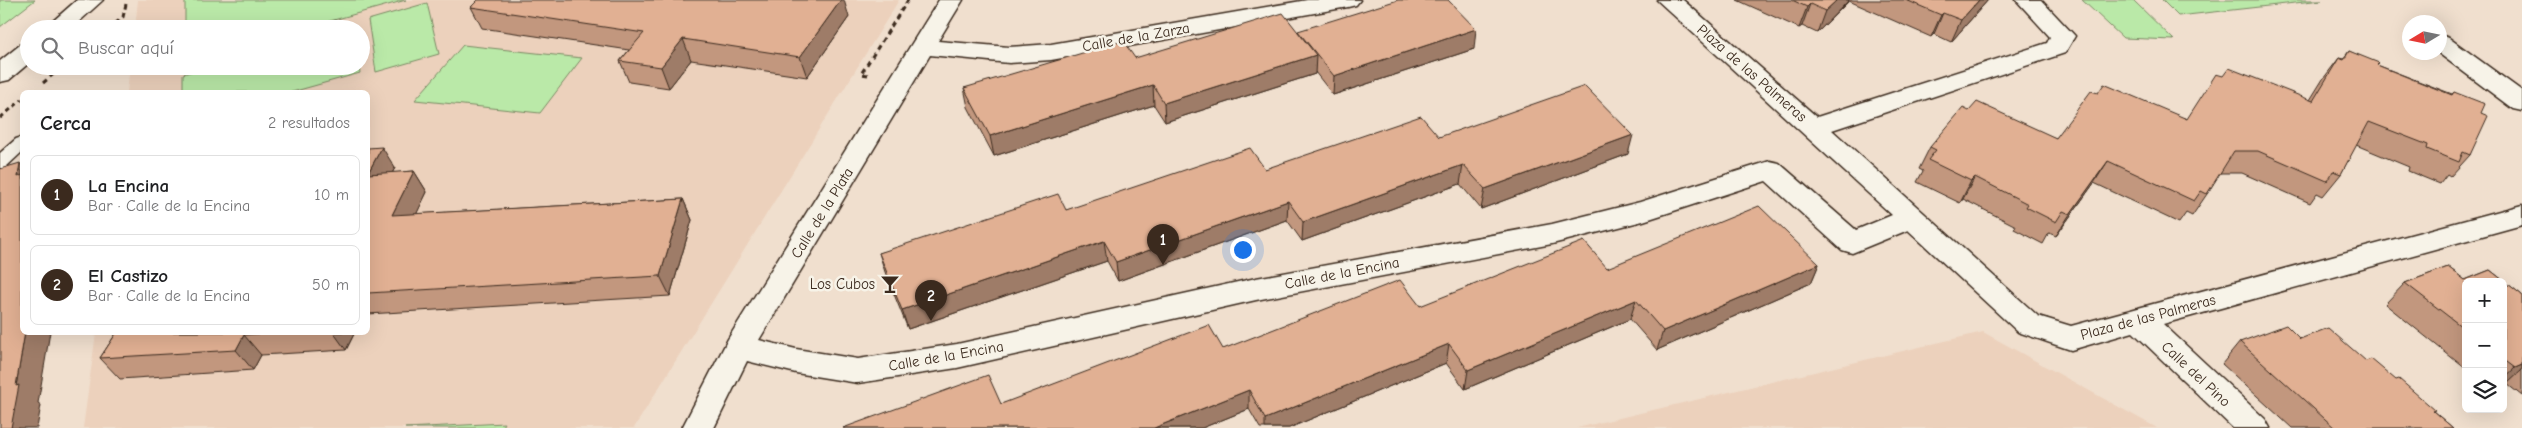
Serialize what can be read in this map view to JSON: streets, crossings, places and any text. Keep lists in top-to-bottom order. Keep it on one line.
{"streets":{"street":["Calle de la Zarza","Plaza de las Palmeras","Calle de la Plata","Calle de la Encina","Calle del Pino"]},"crossings":[["Calle de la Zarza","Calle de la Plata"],["Plaza de las Palmeras","Calle de la Encina"],["Plaza de las Palmeras","Calle del Pino"],["Calle de la Plata","Calle de la Encina"]],"places":{"bar":["Los Cubos"]},"north":"left","page":{"search":"Buscar aquí","heading":["Cerca","2 resultados"],"list":[{"mark":"1","name":"La Encina","note":"Bar · Calle de la Encina","value":"10 m"},{"mark":"2","name":"El Castizo","note":"Bar · Calle de la Encina","value":"50 m"}],"pins":["1","2"],"map_buttons":["+","−"]}}
